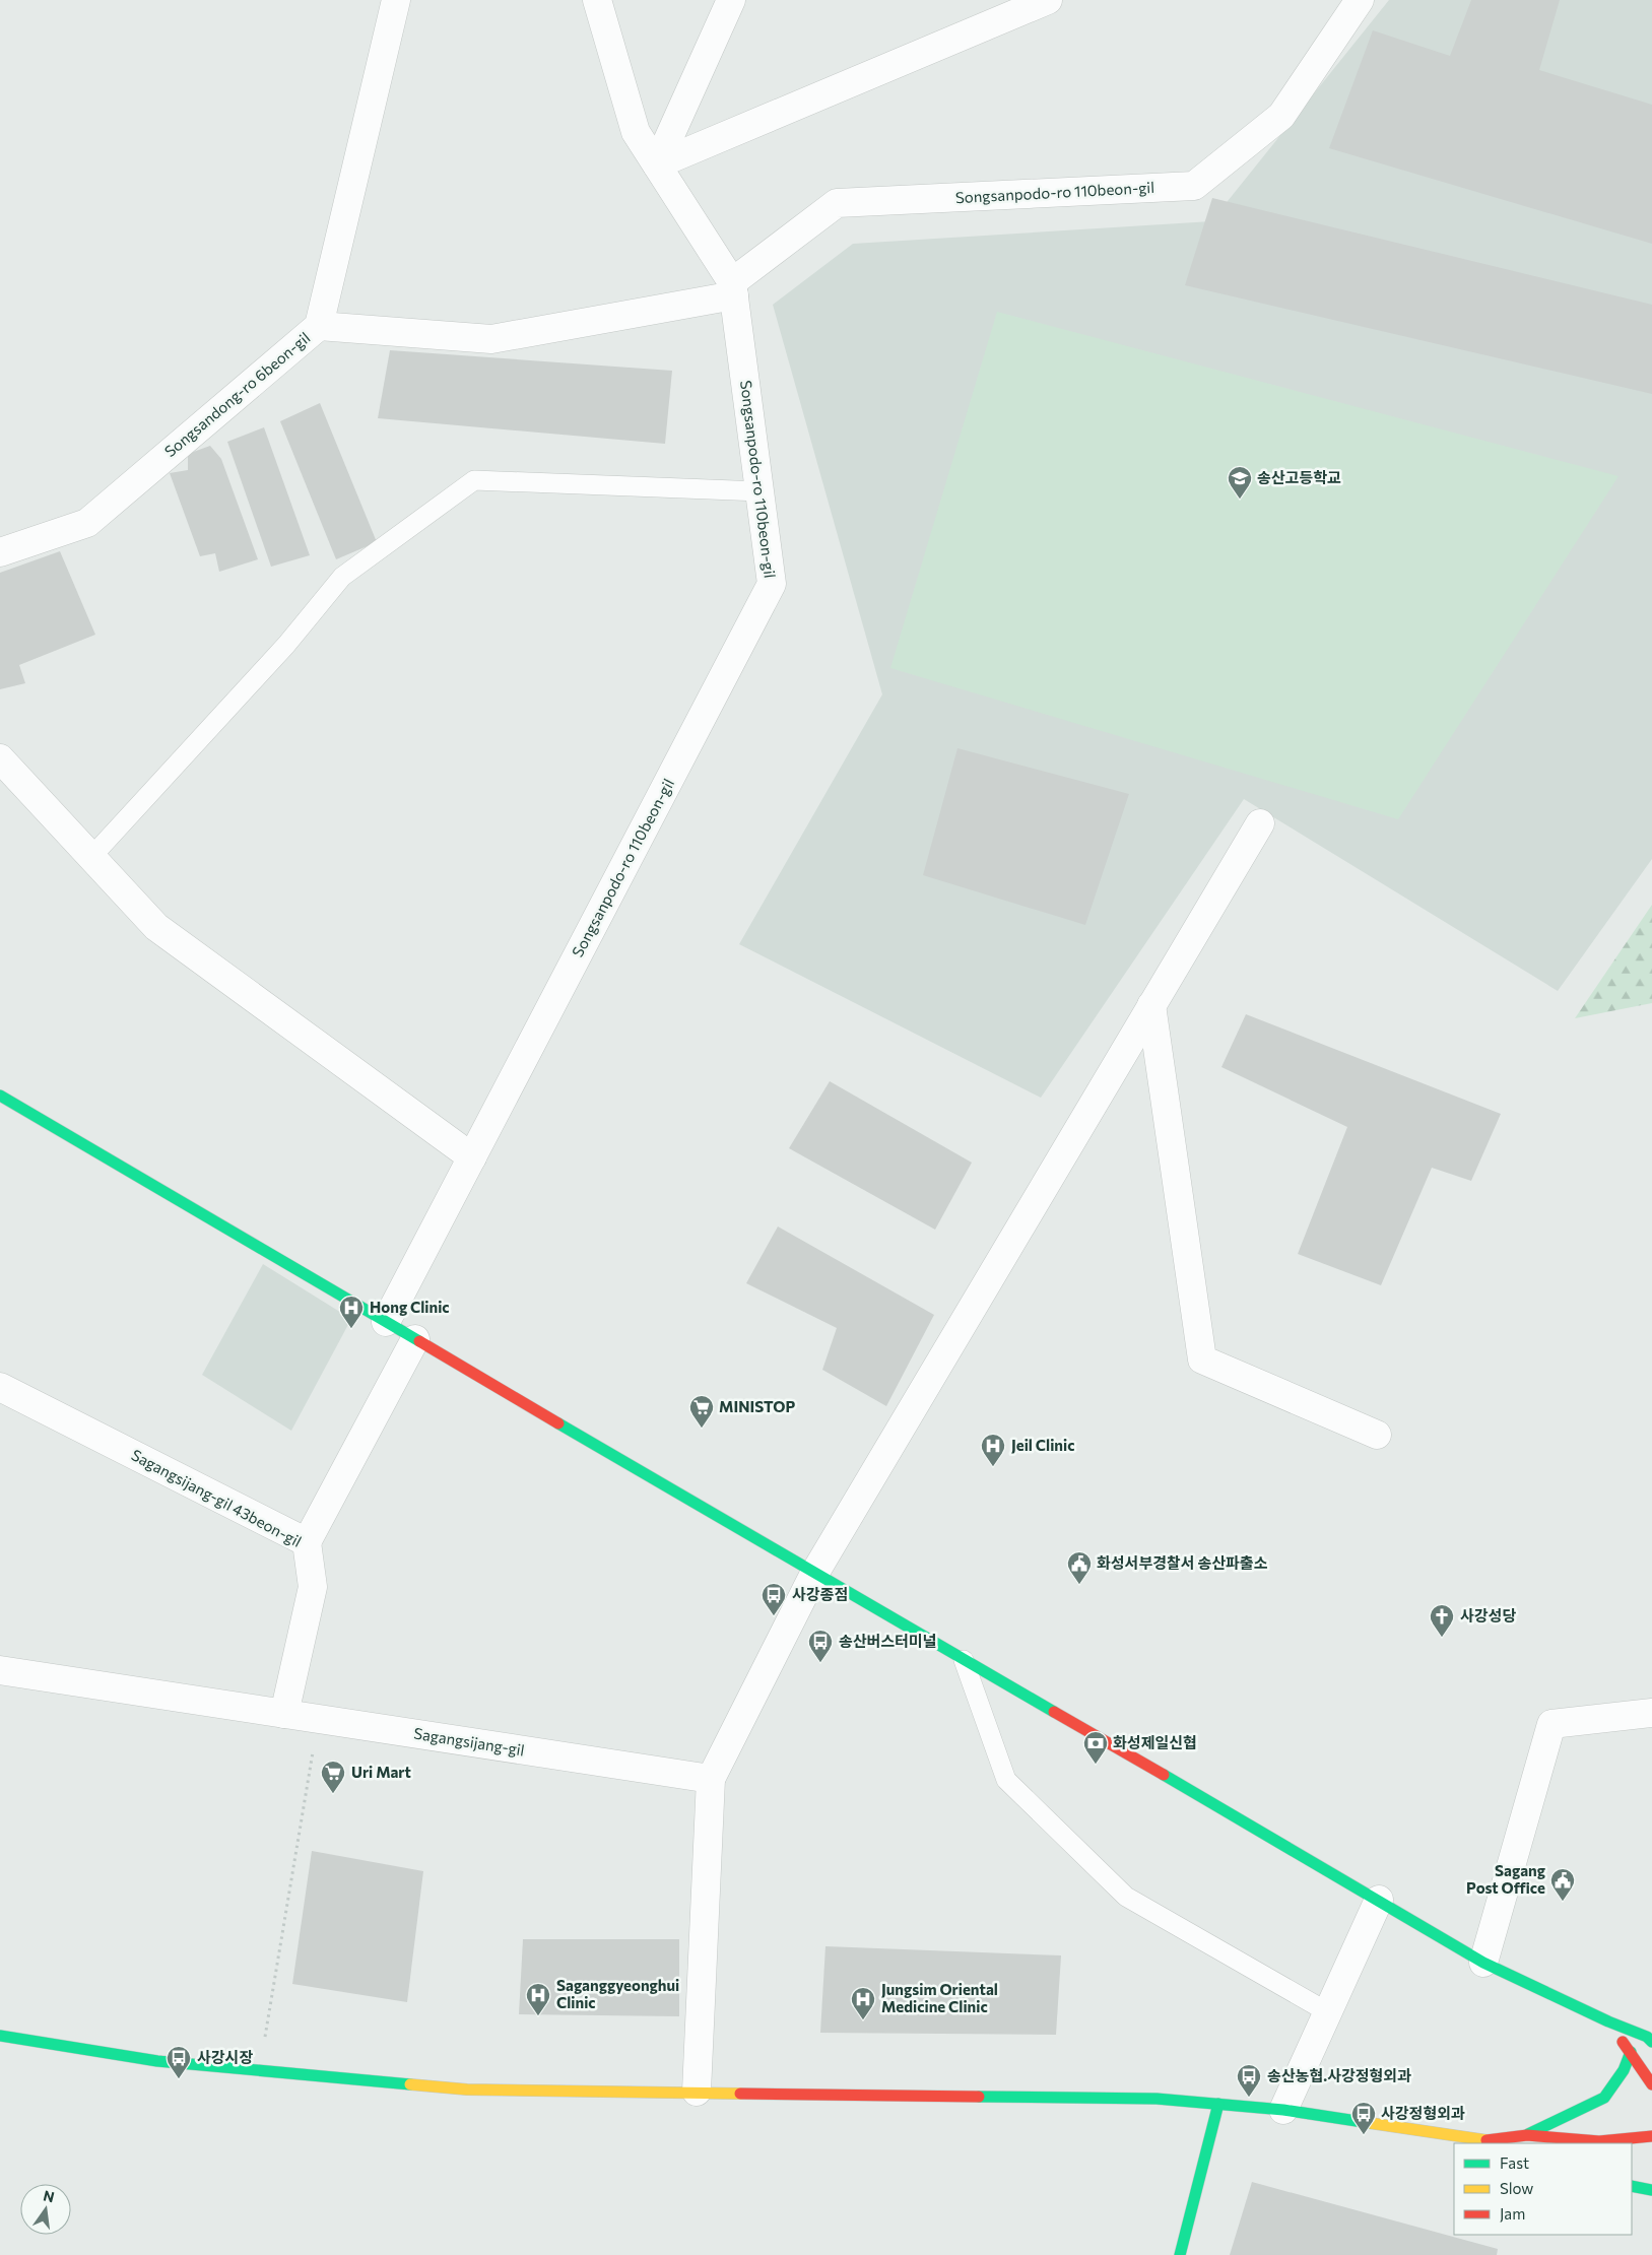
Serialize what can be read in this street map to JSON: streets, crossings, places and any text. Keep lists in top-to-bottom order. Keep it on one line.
{"streets":{"street":["Songsanpodo-ro 110beon-gil","Songsandong-ro 6beon-gil","Sagangsijang-gil 43beon-gil","Sagangsijang-gil"]},"crossings":[["Sagangsijang-gil 43beon-gil","Sagangsijang-gil"]],"places":{"school or university":["송산고등학교"],"hospital":["Hong Clinic","Jeil Clinic","Saganggyeonghui Clinic","Jungsim Oriental Medicine Clinic"],"supermarket":["MINISTOP","Uri Mart"],"public building":["화성서부경찰서 송산파출소","Sagang Post Office"],"bus stop":["사강종점","송산버스터미널","사강시장","송산농협.사강정형외과","사강정형외과"],"church":["사강성당"],"bank":["화성제일신협"]},"legend":["Fast","Slow","Jam"],"north":"top"}
